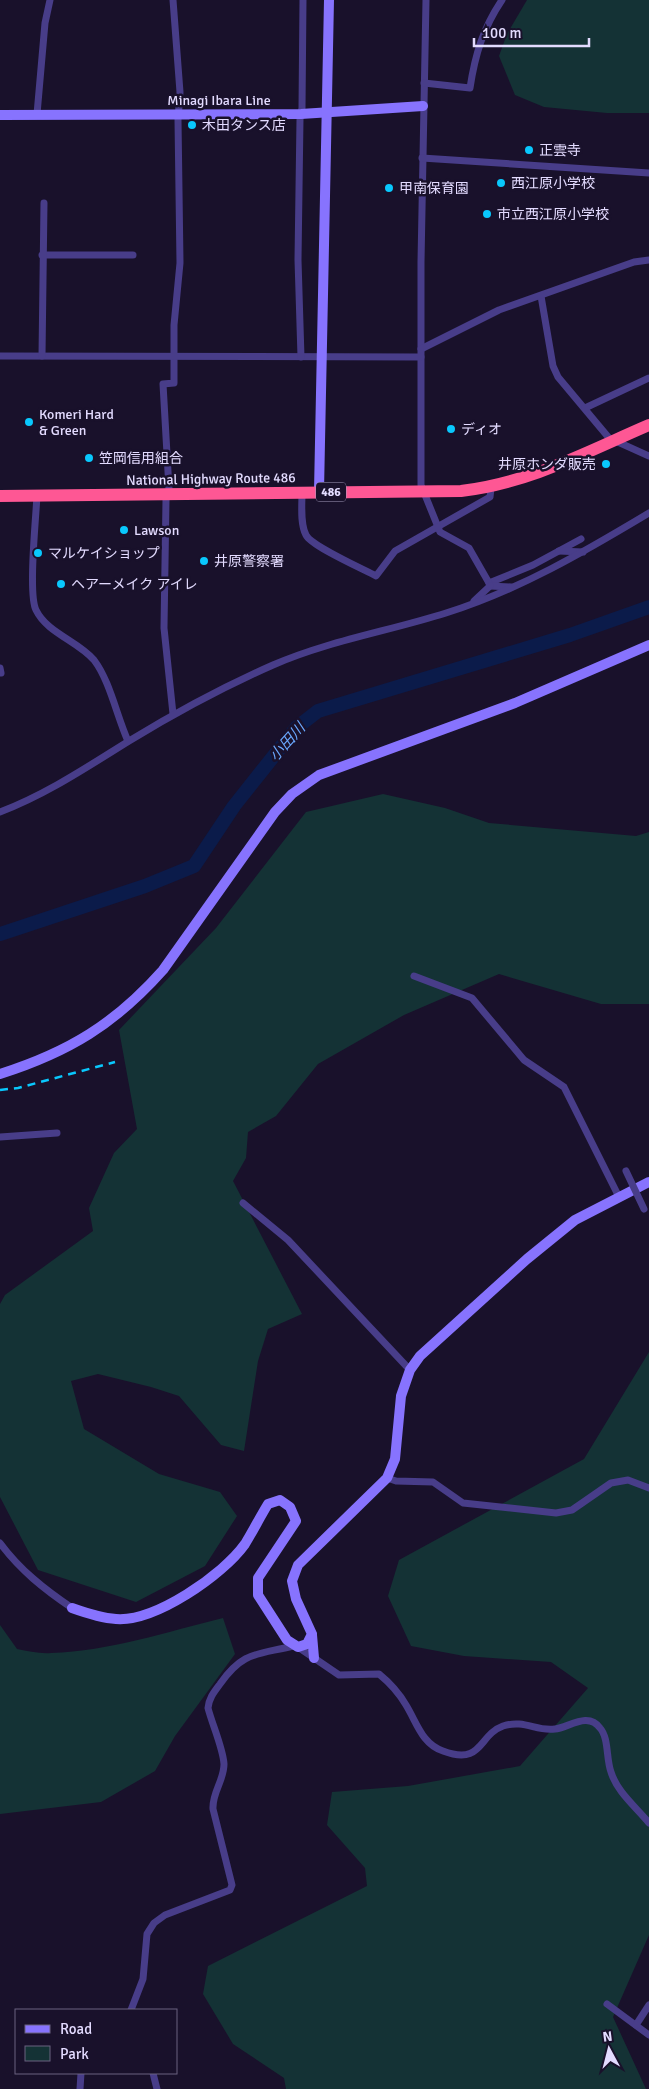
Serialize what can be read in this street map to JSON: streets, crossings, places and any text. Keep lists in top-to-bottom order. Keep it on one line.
{"streets":{"highway":["National Highway Route 486","486"],"street":["Minagi Ibara Line"]},"water":["小田川"],"places":["木田タンス店","正雲寺","西江原小学校","甲南保育園","市立西江原小学校","Komeri Hard & Green","ディオ","笠岡信用組合","井原ホンダ販売","Lawson","マルケイショップ","井原警察署","ヘアーメイク アイレ"],"legend":["Road","Park"],"scale_bar":"100 m","north":"top"}
